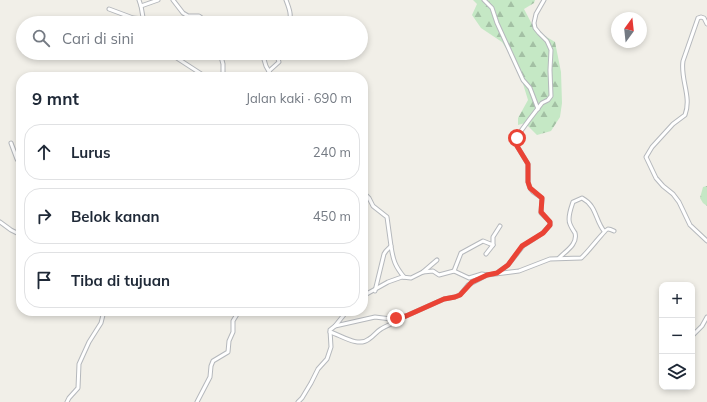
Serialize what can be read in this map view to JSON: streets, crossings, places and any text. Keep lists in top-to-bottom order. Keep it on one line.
{"north":"top","page":{"search":"Cari di sini","heading":["9 mnt","Jalan kaki · 690 m"],"list":[["Lurus","240 m"],["Belok kanan","450 m"],"Tiba di tujuan"],"map_buttons":["+","−"]}}
